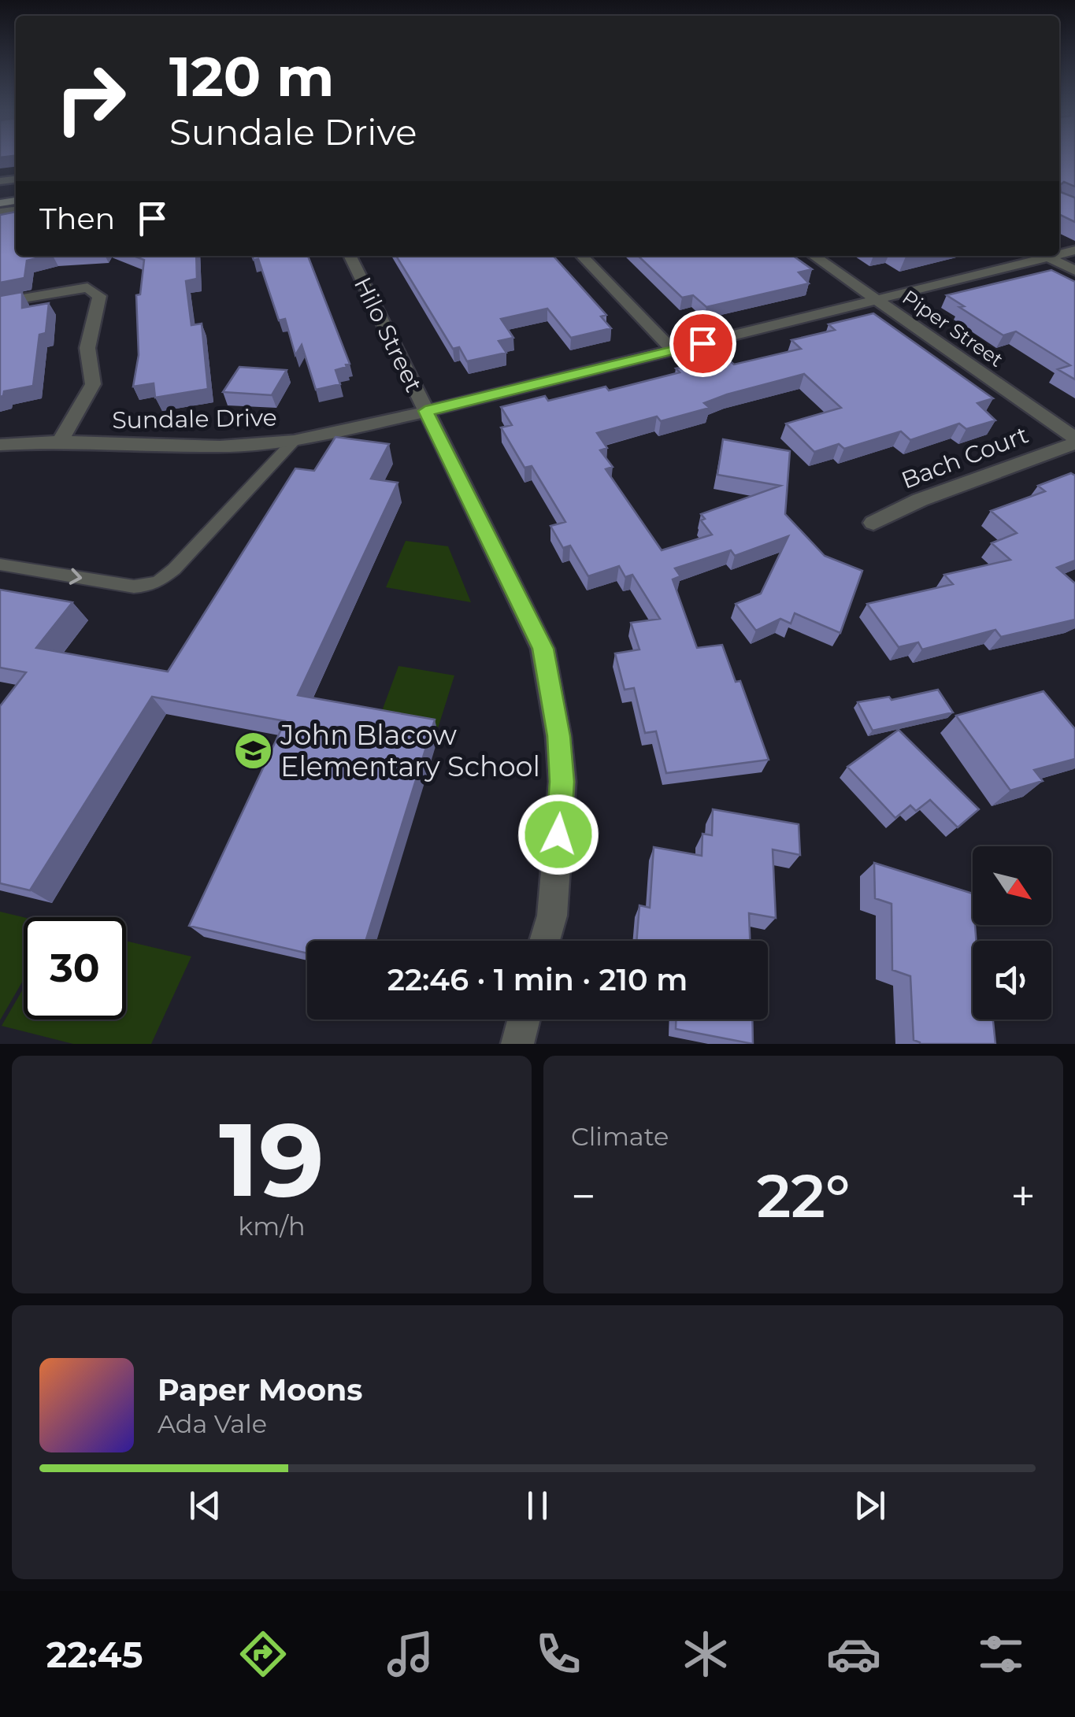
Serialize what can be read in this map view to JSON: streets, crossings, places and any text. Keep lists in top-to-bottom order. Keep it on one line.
{"streets":{"street":["Piper Street","Hilo Street","Sundale Drive","Bach Court"]},"crossings":[["Piper Street","Sundale Drive"],["Piper Street","Bach Court"],["Hilo Street","Sundale Drive"]],"places":{"school or university":["John Blacow Elementary School"]},"north":"bottom right","page":{"turn":["120 m","Sundale Drive"],"then":"Then","limit":"30","trip":"22:46 · 1 min · 210 m","tile":[["19","km/h"],"Climate"],"heat":["−","22°","+"],"song":["Paper Moons","Ada Vale"],"tabs":"22:45"}}
